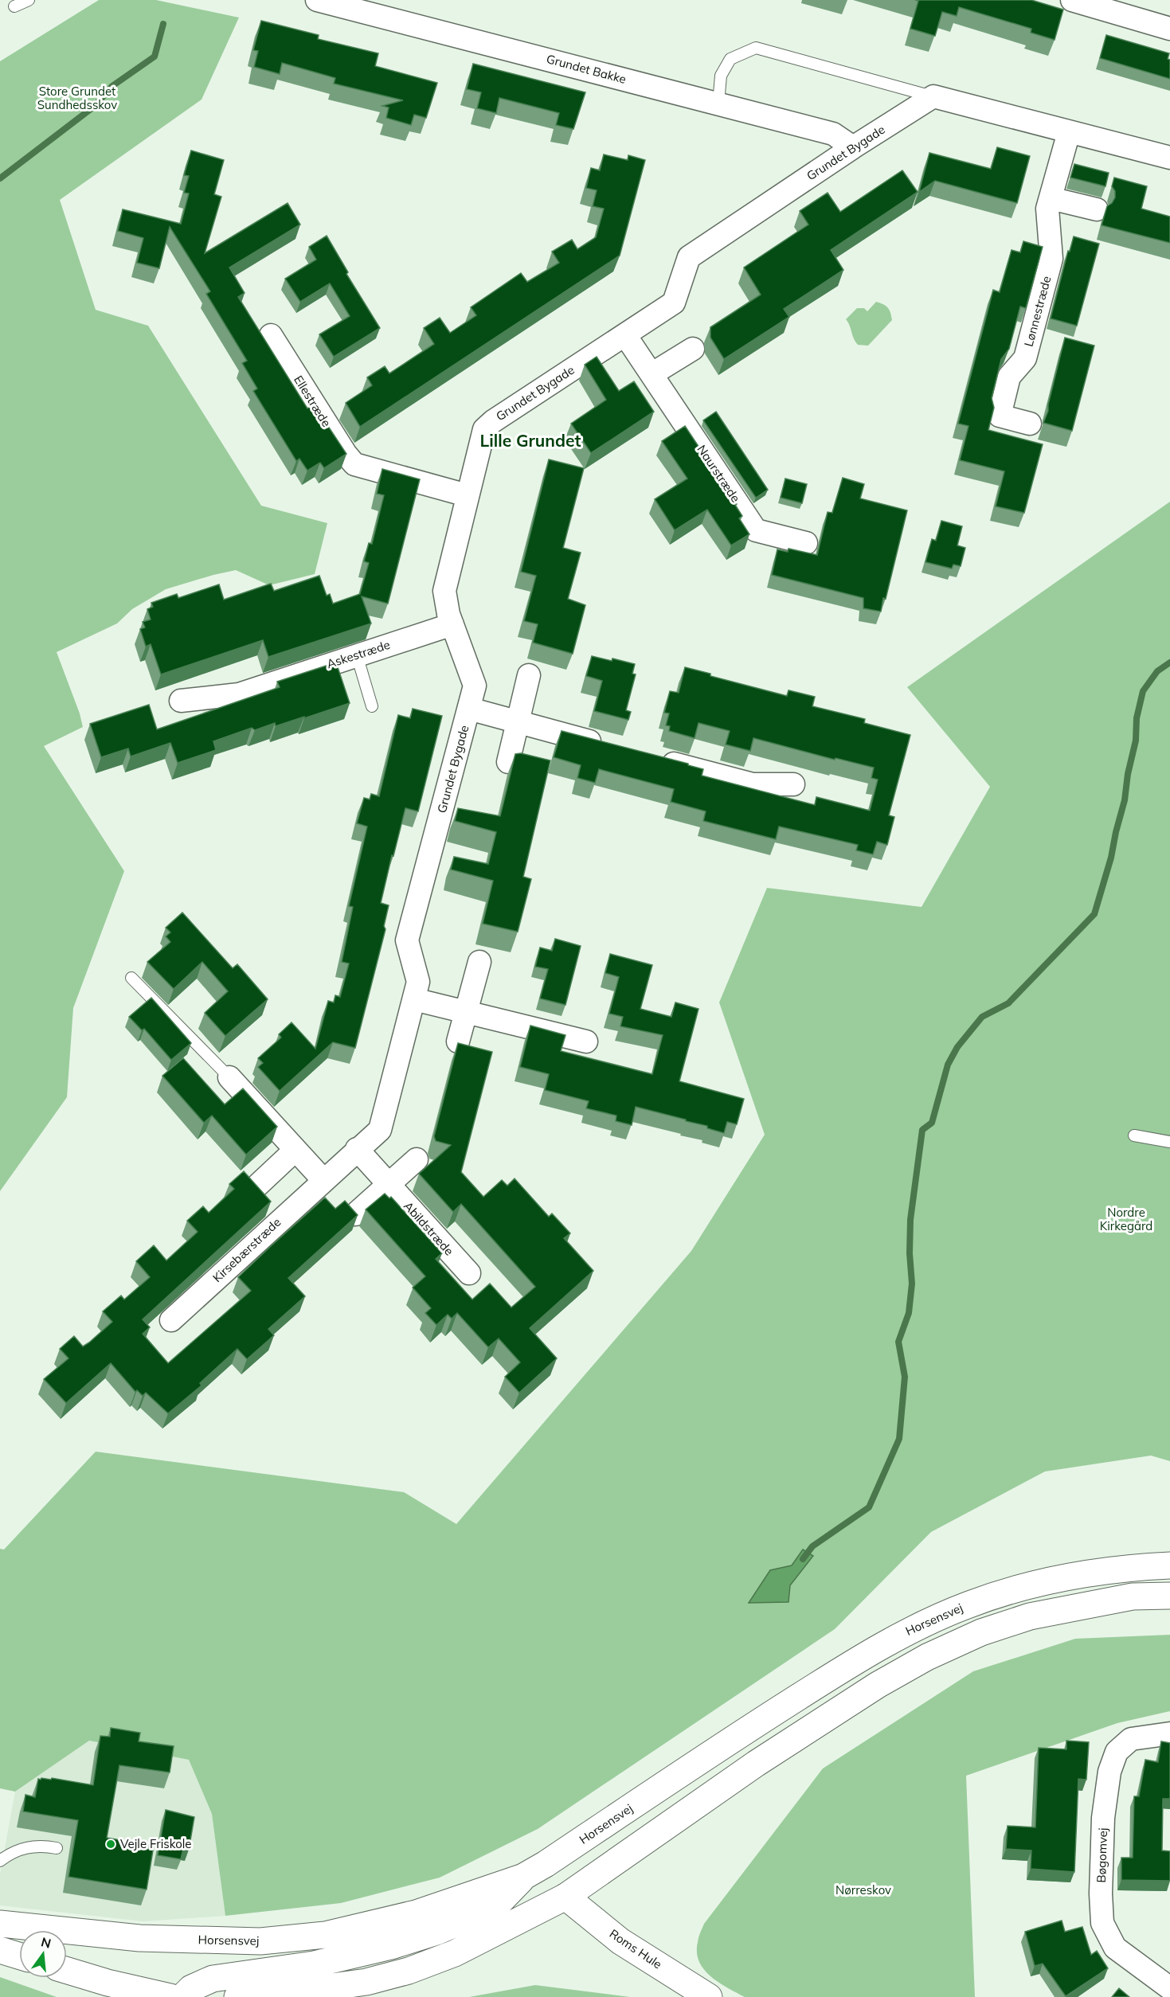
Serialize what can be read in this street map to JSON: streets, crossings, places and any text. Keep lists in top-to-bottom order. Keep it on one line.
{"streets":{"main road":["Horsensvej","Roms Hule"],"street":["Grundet Bakke","Grundet Bygade","Lønnestræde","Ellestræde","Naurstræde","Askestræde","Abildstræde","Kirsebærstræde","Bøgomvej"]},"crossings":[["Grundet Bakke","Grundet Bygade"],["Grundet Bygade","Ellestræde"],["Grundet Bygade","Naurstræde"],["Grundet Bygade","Askestræde"],["Grundet Bygade","Abildstræde"],["Grundet Bygade","Kirsebærstræde"]],"districts":["Lille Grundet"],"parks":["Store Grundet Sundhedsskov","Nordre Kirkegård","Nørreskov"],"places":["Vejle Friskole"],"north":"top"}
